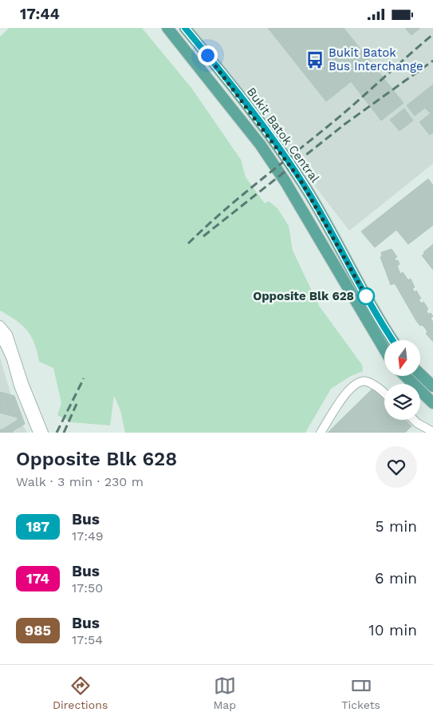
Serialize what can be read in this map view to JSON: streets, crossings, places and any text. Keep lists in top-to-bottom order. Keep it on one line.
{"streets":{"main road":["Bukit Batok Central"]},"places":{"bus stop":["Bukit Batok Bus Interchange"],"other":["Opposite Blk 628"]},"lines":["bus line 187"],"north":"bottom","page":{"status":"17:44","heading":["Opposite Blk 628","Walk · 3 min · 230 m"],"list":[{"mark":"187","name":"Bus","note":"17:49","value":"5 min"},{"mark":"174","name":"Bus","note":"17:50","value":"6 min"},{"mark":"985","name":"Bus","note":"17:54","value":"10 min"}],"tabs":["Directions","Map","Tickets"]}}
